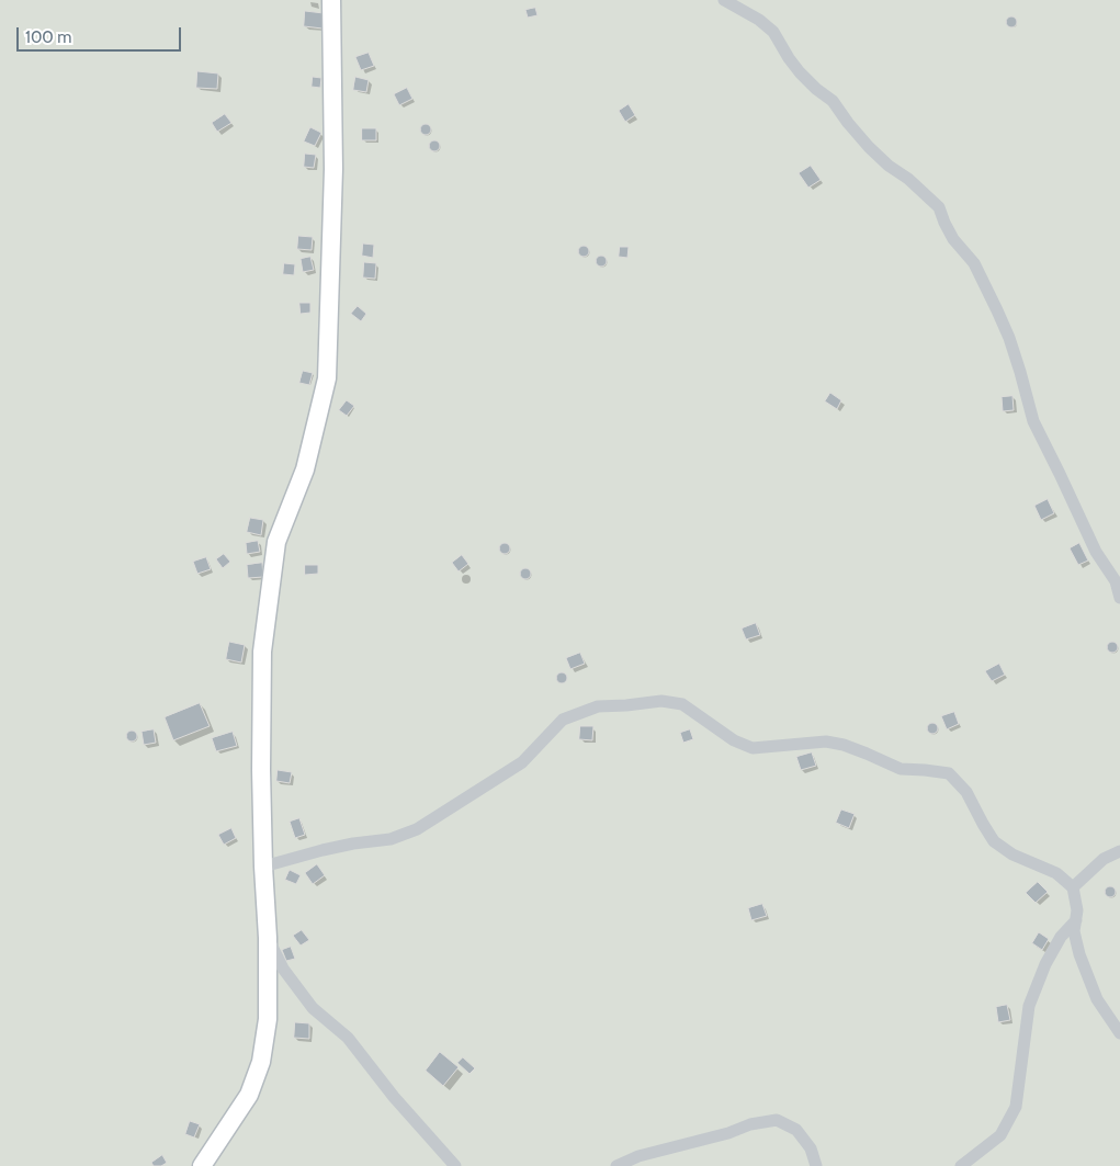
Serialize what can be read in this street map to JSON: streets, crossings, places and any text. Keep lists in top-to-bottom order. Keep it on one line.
{"scale_bar":"100 m"}
